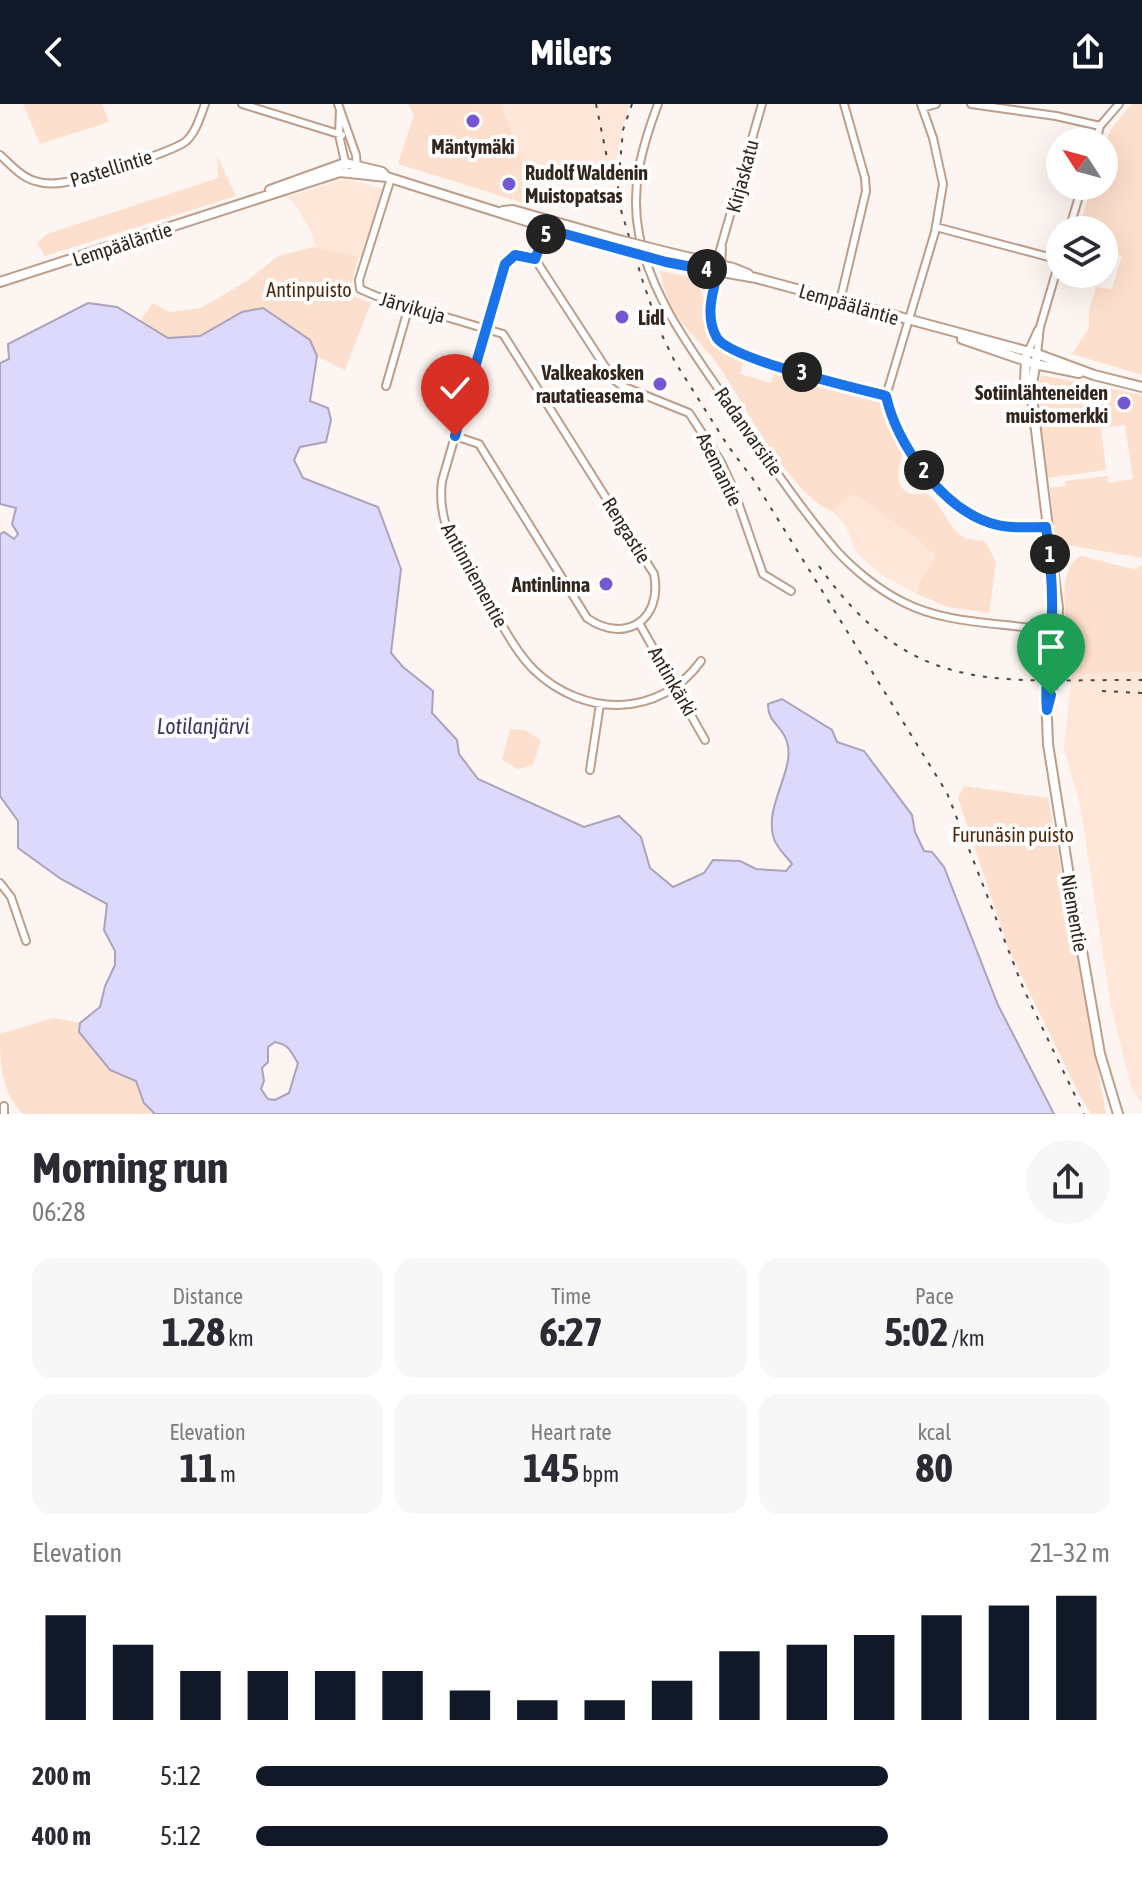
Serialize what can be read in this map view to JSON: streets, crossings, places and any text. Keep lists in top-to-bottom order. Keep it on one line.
{"streets":{"main road":["Lempääläntie","Niementie"],"street":["Pastellintie","Kirjaskatu","Järvikuja","Radanvarsitie","Asemantie","Rengastie","Antinniementie","Antinkärki"]},"crossings":[["Kirjaskatu","Lempääläntie"],["Lempääläntie","Järvikuja"],["Lempääläntie","Niementie"],["Järvikuja","Rengastie"],["Järvikuja","Antinniementie"],["Radanvarsitie","Niementie"],["Asemantie","Antinniementie"],["Rengastie","Antinniementie"],["Rengastie","Antinkärki"],["Antinniementie","Antinkärki"]],"water":["Lotilanjärvi"],"parks":["Antinpuisto","Furunäsin puisto"],"places":["Mäntymäki","Rudolf Waldenin Muistopatsas","Lidl","Valkeakosken rautatieasema","Sotiinlähteneiden muistomerkki","Antinlinna"],"north":"top left","page":{"header":"Milers","pins":["5","4","3","2","1"],"heading":["Morning run","06:28"],"stats":[["Distance","1.28 km"],["Time","6:27"],["Pace","5:02 /km"],["Elevation","11 m"],["Heart rate","145 bpm"],["kcal","80"]],"chart":["Elevation","21–32 m"],"list":[{"name":"200 m","note":"5:12"},{"name":"400 m","note":"5:12"}]}}
